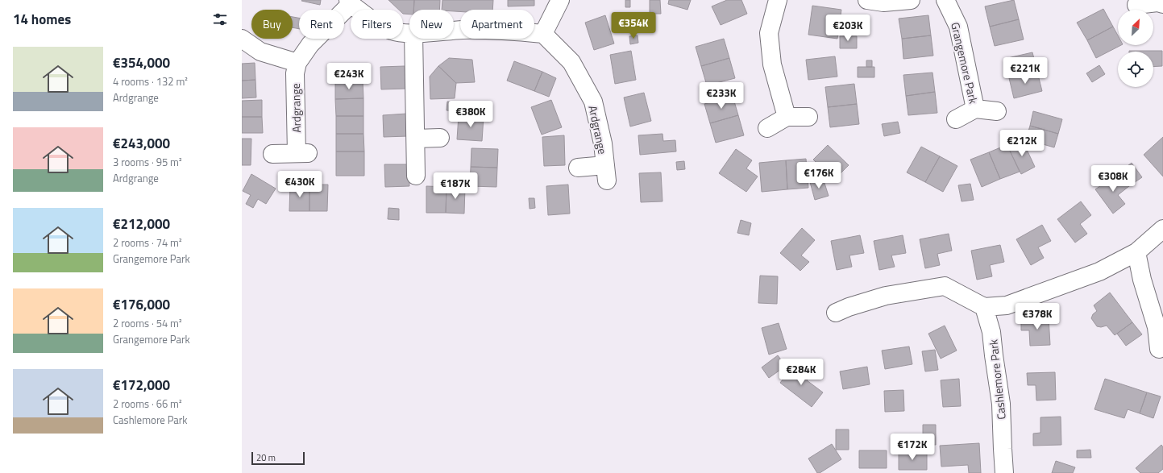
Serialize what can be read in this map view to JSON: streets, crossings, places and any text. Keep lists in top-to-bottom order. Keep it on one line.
{"streets":{"street":["Grangemore Park","Ardgrange","Cashlemore Park"]},"scale_bar":"20 m","north":"top right","page":{"heading":"14 homes","chip":["Buy","Rent","Filters","New","Apartment"],"price":["€354K","€203K","€221K","€243K","€233K","€380K","€212K","€176K","€308K","€430K","€187K","€378K","€284K","€172K"],"list":[{"name":"€354,000","note":"4 rooms · 132 m² · Ardgrange"},{"name":"€243,000","note":"3 rooms · 95 m² · Ardgrange"},{"name":"€212,000","note":"2 rooms · 74 m² · Grangemore Park"},{"name":"€176,000","note":"2 rooms · 54 m² · Grangemore Park"},{"name":"€172,000","note":"2 rooms · 66 m² · Cashlemore Park"}],"scale":"20 m"}}
